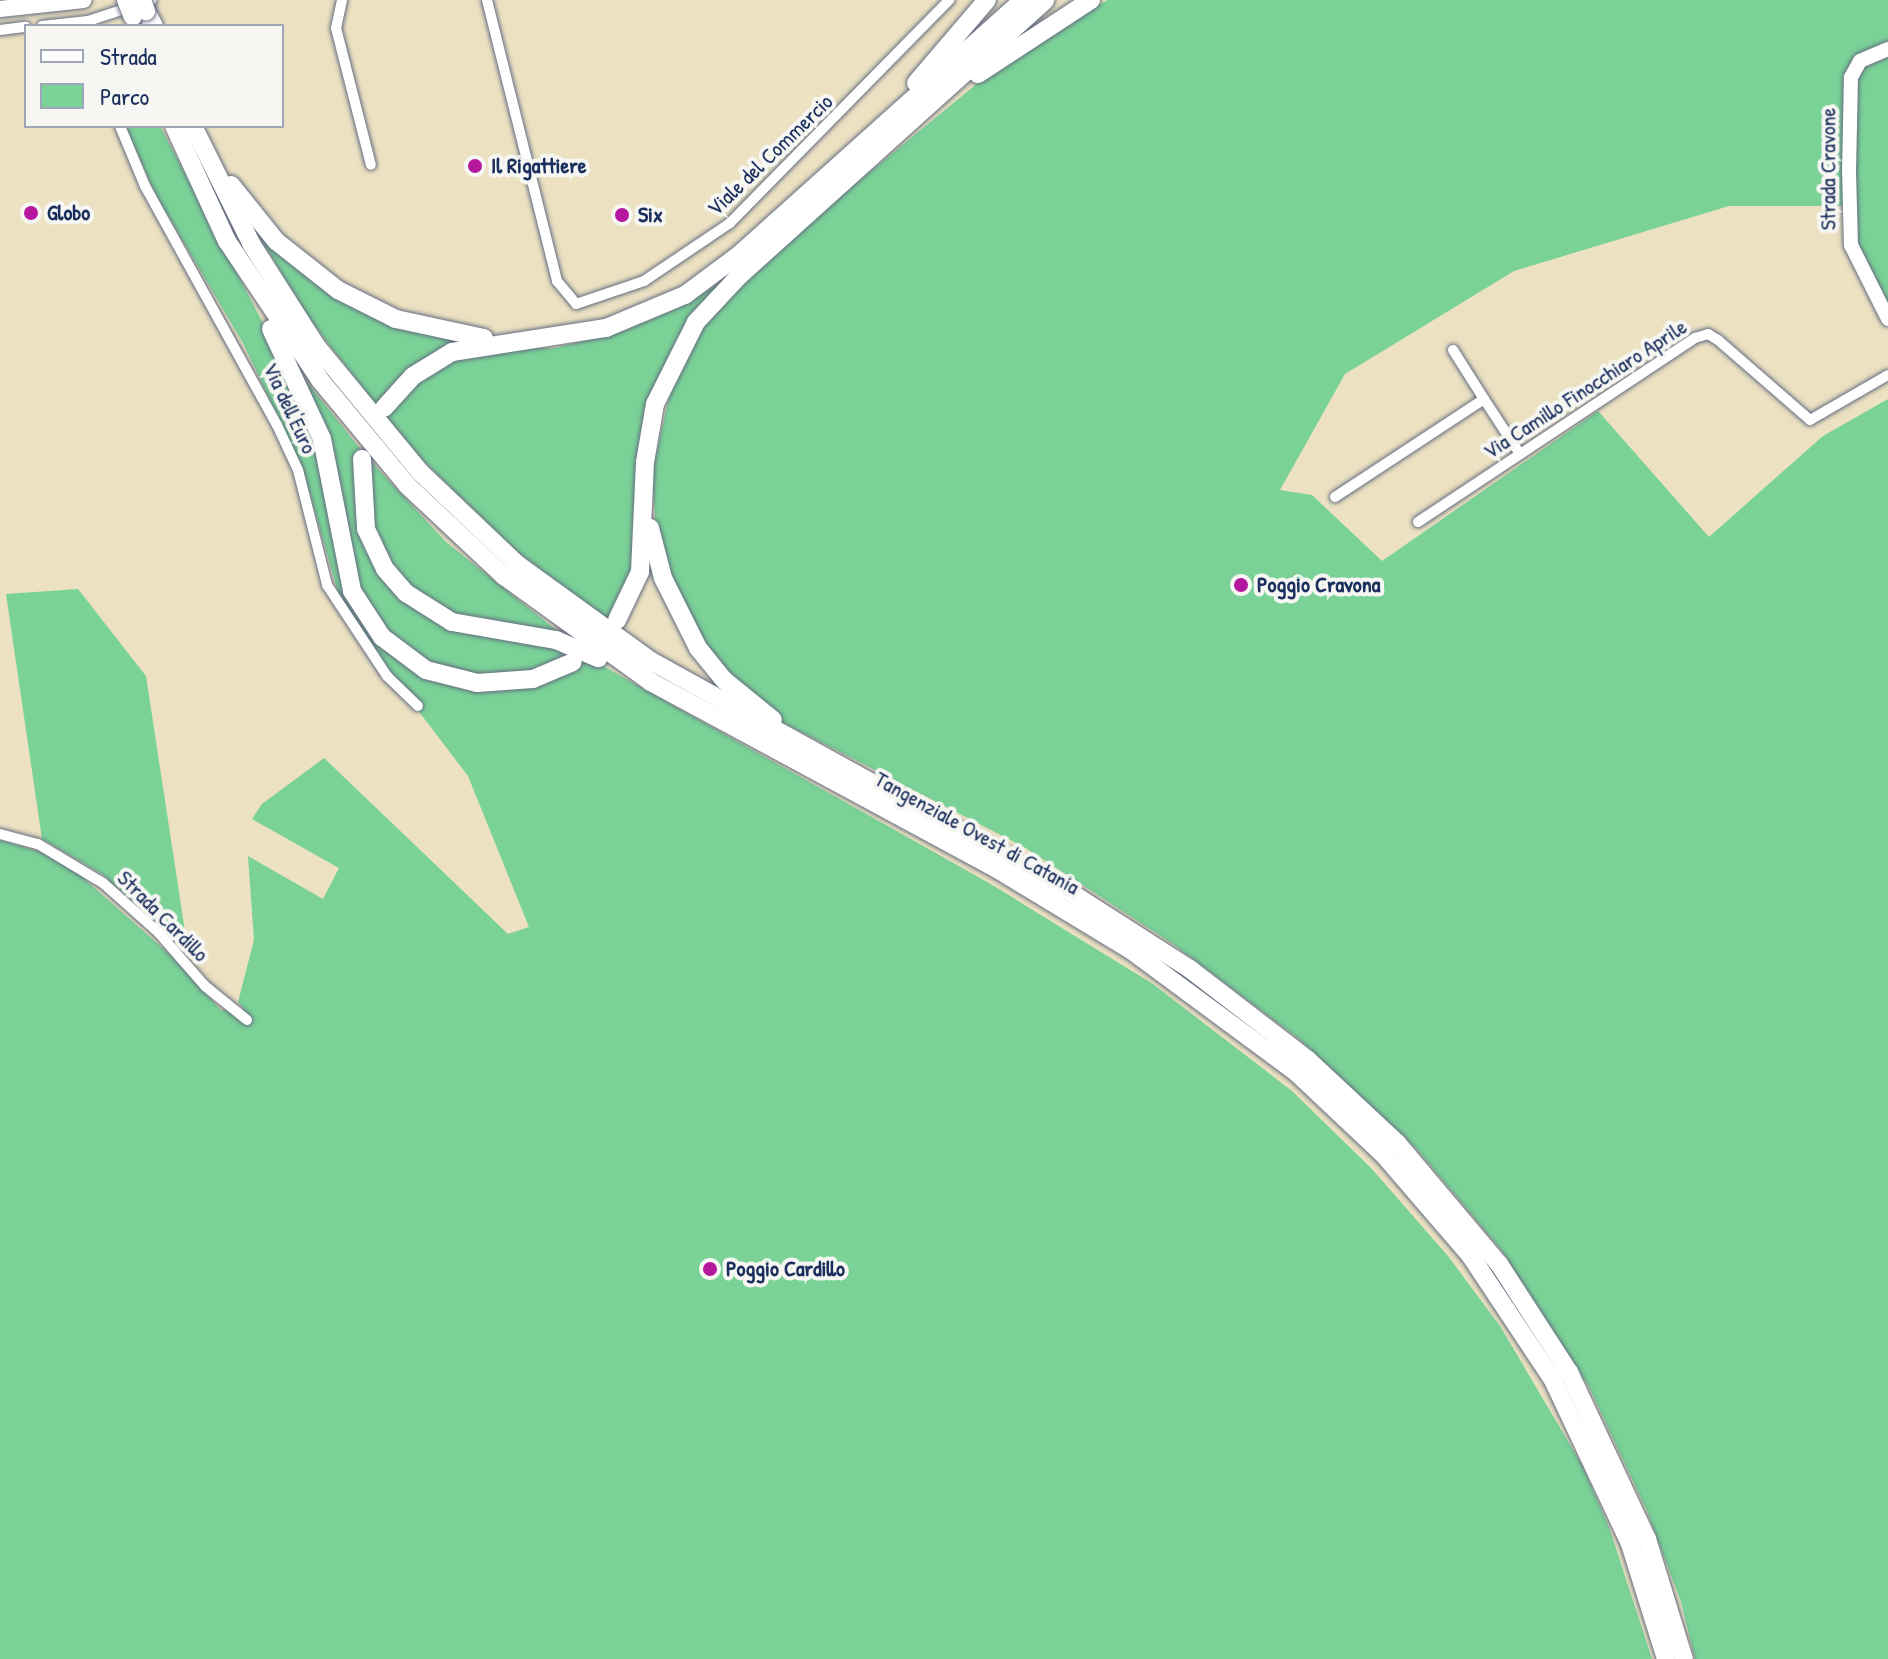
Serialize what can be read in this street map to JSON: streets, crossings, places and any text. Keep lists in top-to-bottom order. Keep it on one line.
{"streets":{"highway":["Tangenziale Ovest di Catania"],"street":["Viale del Commercio","Strada Cravone","Via Camillo Finocchiaro Aprile","Via dell'Euro","Strada Cardillo"]},"places":["Il Rigattiere","Globo","Six","Poggio Cravona","Poggio Cardillo"],"legend":["Strada","Parco"]}
